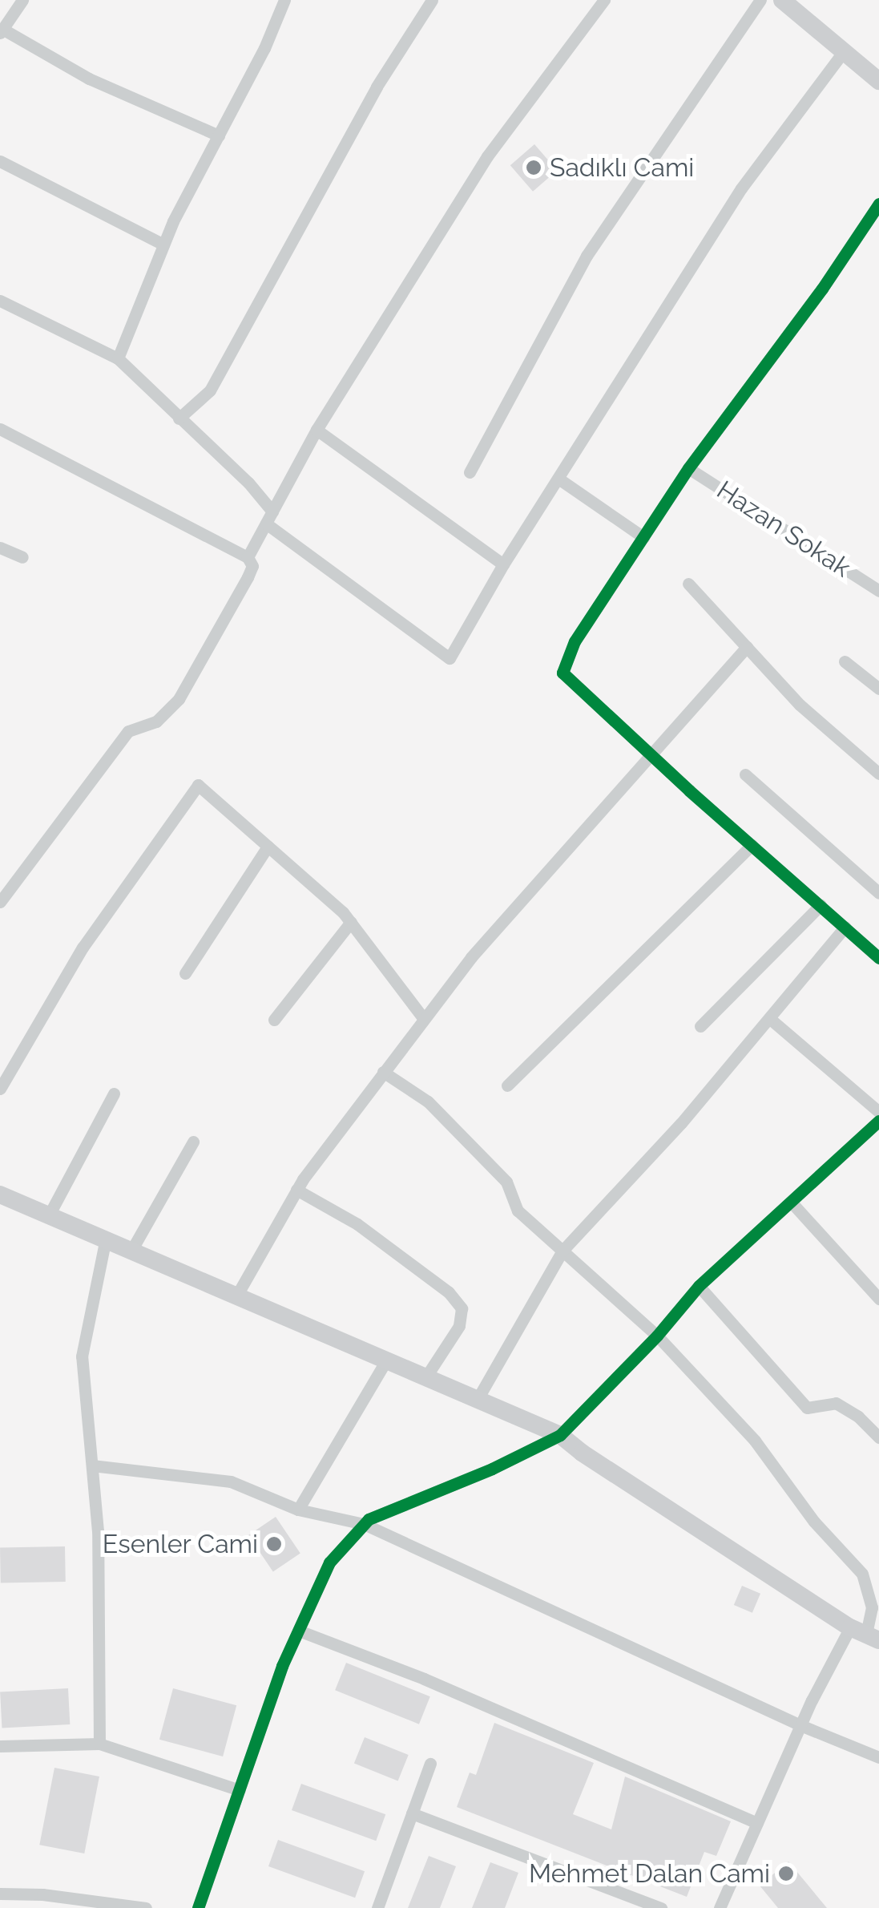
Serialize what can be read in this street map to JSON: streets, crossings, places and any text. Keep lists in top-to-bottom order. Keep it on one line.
{"streets":{"street":["Hazan Sokak"]},"places":["Sadıklı Cami","Esenler Cami","Mehmet Dalan Cami"]}
